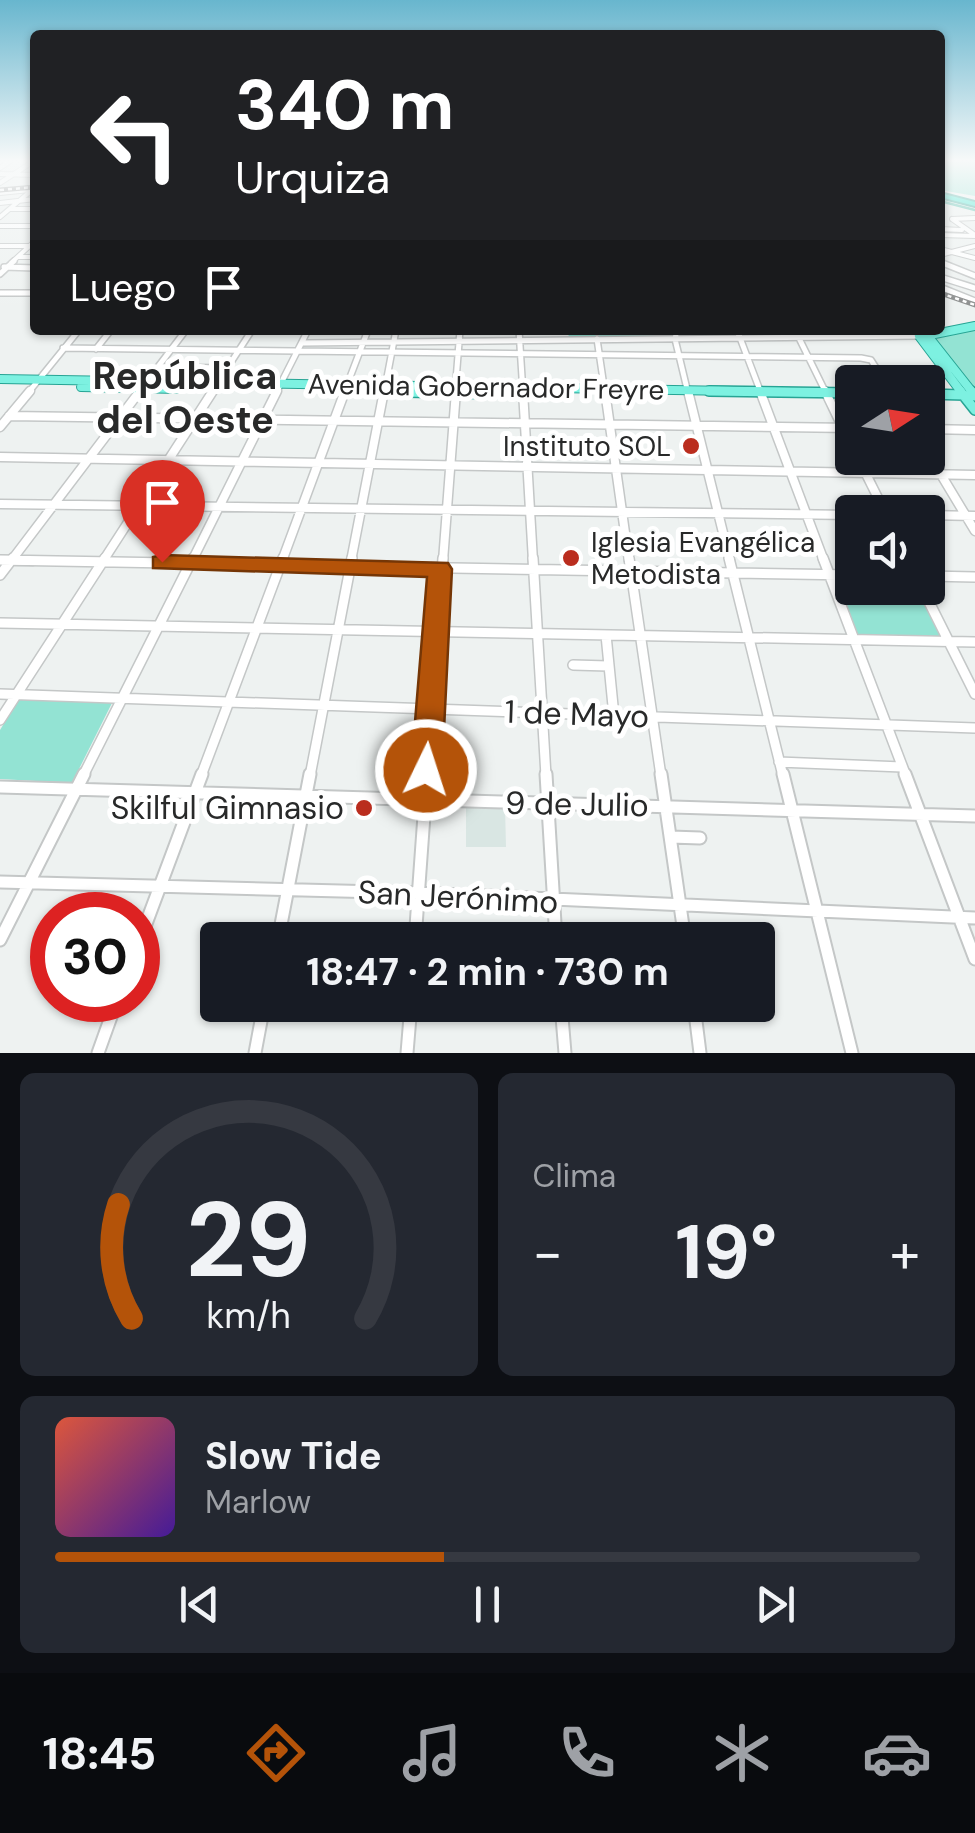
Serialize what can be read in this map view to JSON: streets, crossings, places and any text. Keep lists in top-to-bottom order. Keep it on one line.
{"streets":{"main road":["Avenida Gobernador Freyre"],"street":["1 de Mayo","9 de Julio","San Jerónimo"]},"districts":["República del Oeste"],"places":["Instituto SOL","Iglesia Evangélica Metodista","Skilful Gimnasio"],"north":"right","page":{"turn":["340 m","Urquiza"],"then":"Luego","limit":"30","trip":"18:47 · 2 min · 730 m","tile":"Clima","heat":["−","19°","+"],"song":["Slow Tide","Marlow"],"tabs":"18:45","gauge":["29","km/h"]}}
